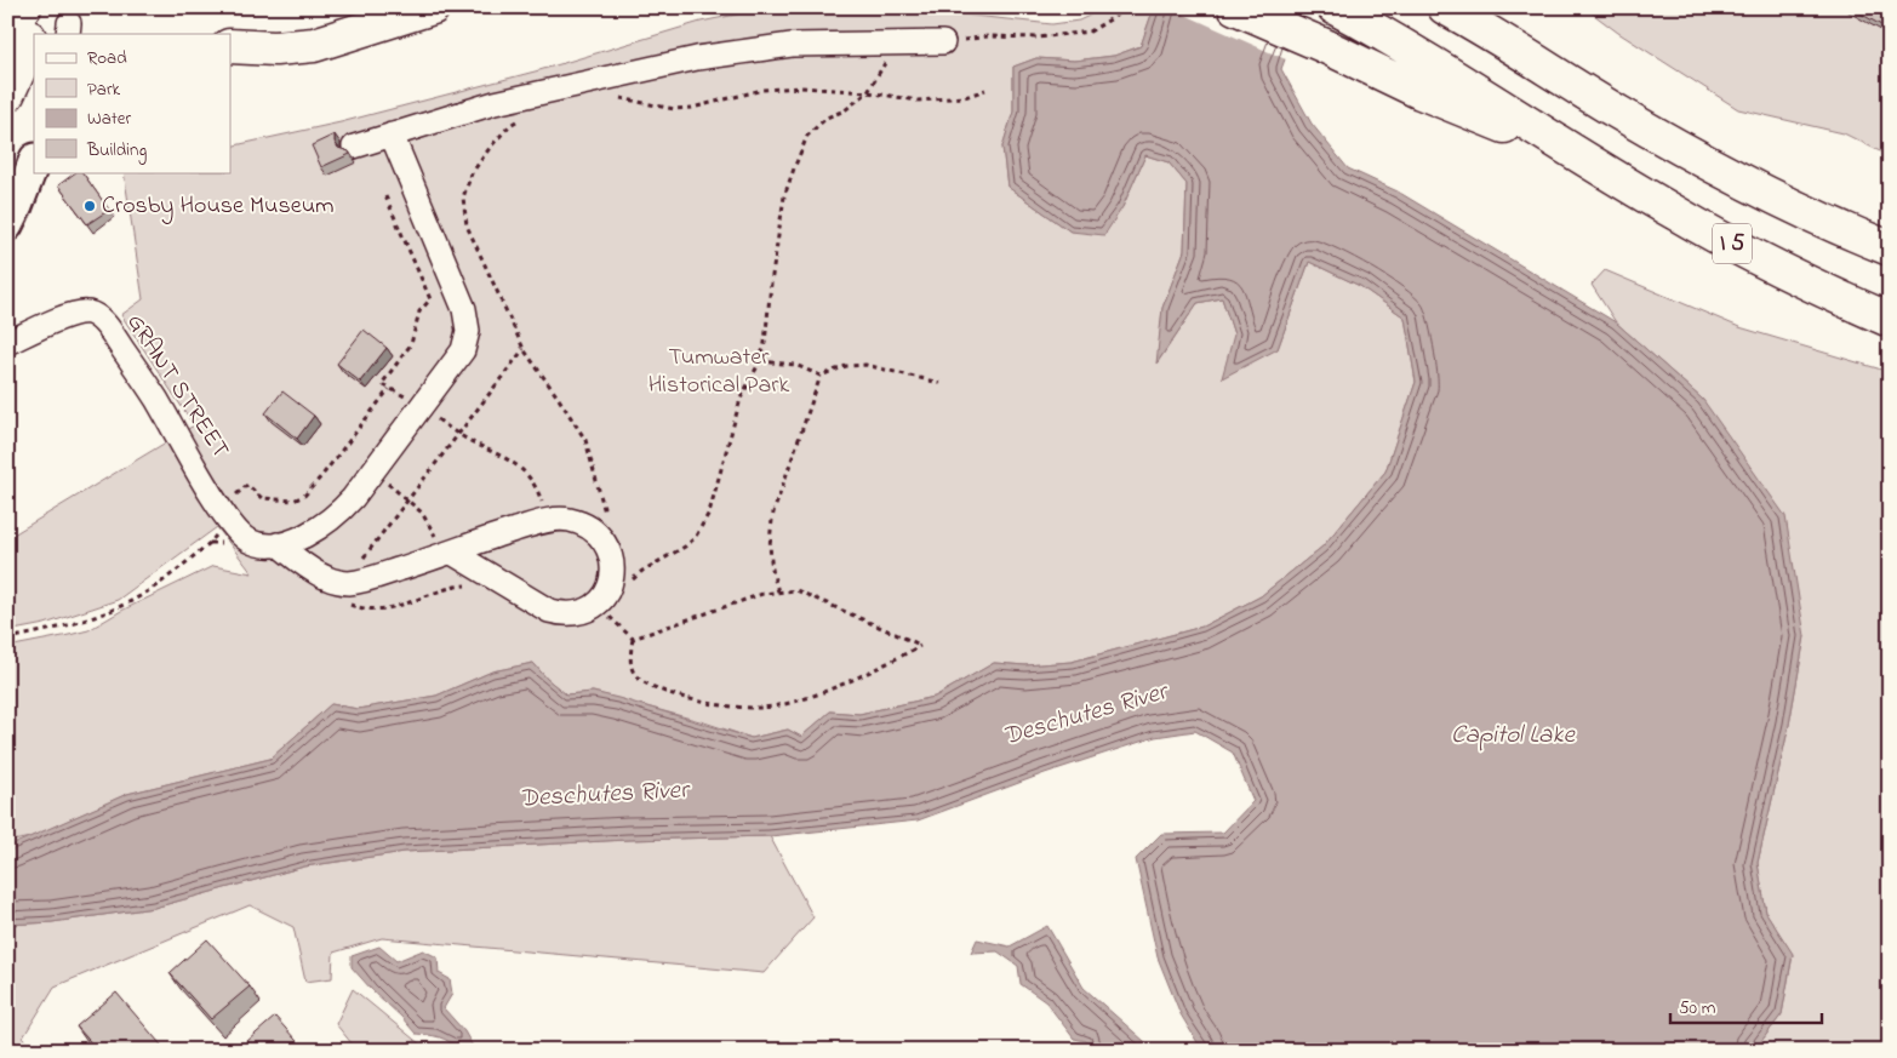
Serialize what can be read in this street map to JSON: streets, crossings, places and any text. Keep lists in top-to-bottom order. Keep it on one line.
{"streets":{"highway":["I 5"],"lane":["GRANT STREET"]},"water":["Deschutes River","Capitol Lake"],"parks":["Tumwater Historical Park"],"places":["Crosby House Museum"],"legend":["Road","Park","Water","Building"],"scale_bar":"50 m"}
